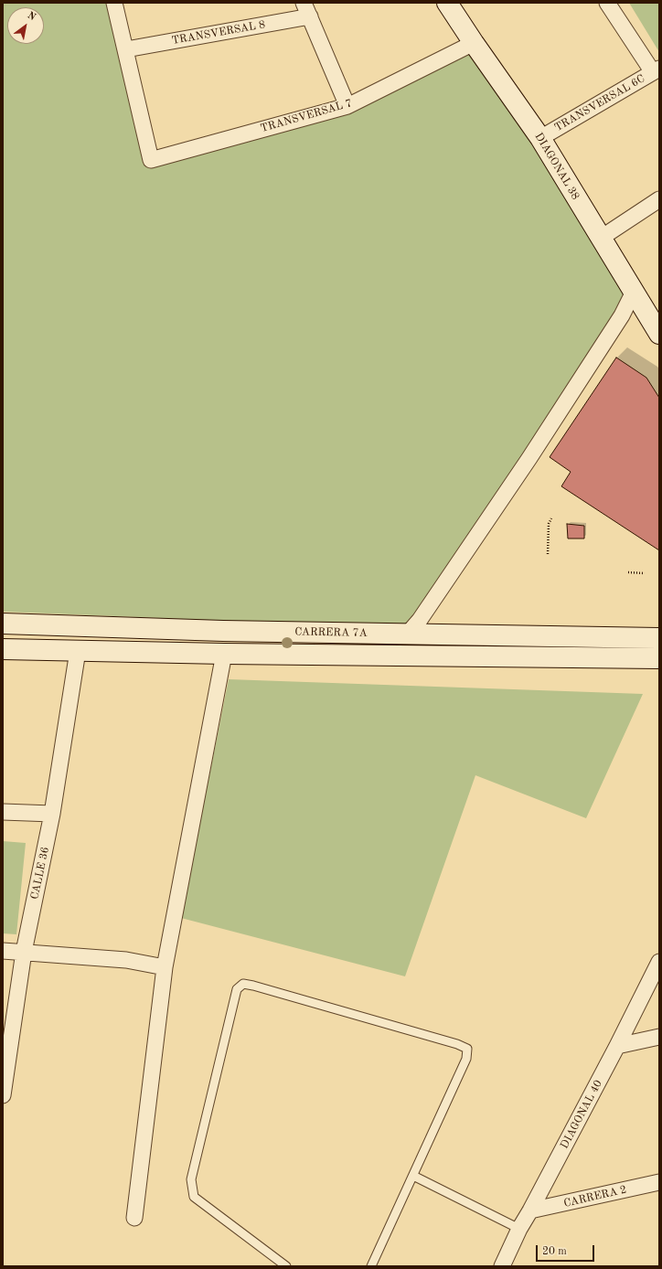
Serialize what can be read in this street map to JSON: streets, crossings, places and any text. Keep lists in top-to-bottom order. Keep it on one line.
{"streets":{"main road":["DIAGONAL 38","CARRERA 7A"],"street":["TRANSVERSAL 8","TRANSVERSAL 6C","TRANSVERSAL 7","CALLE 36","DIAGONAL 40","CARRERA 2"]},"crossings":[["TRANSVERSAL 8","TRANSVERSAL 7"],["TRANSVERSAL 6C","DIAGONAL 38"],["TRANSVERSAL 7","DIAGONAL 38"],["CARRERA 7A","CALLE 36"],["DIAGONAL 40","CARRERA 2"]],"scale_bar":"20 m","north":"top right"}
